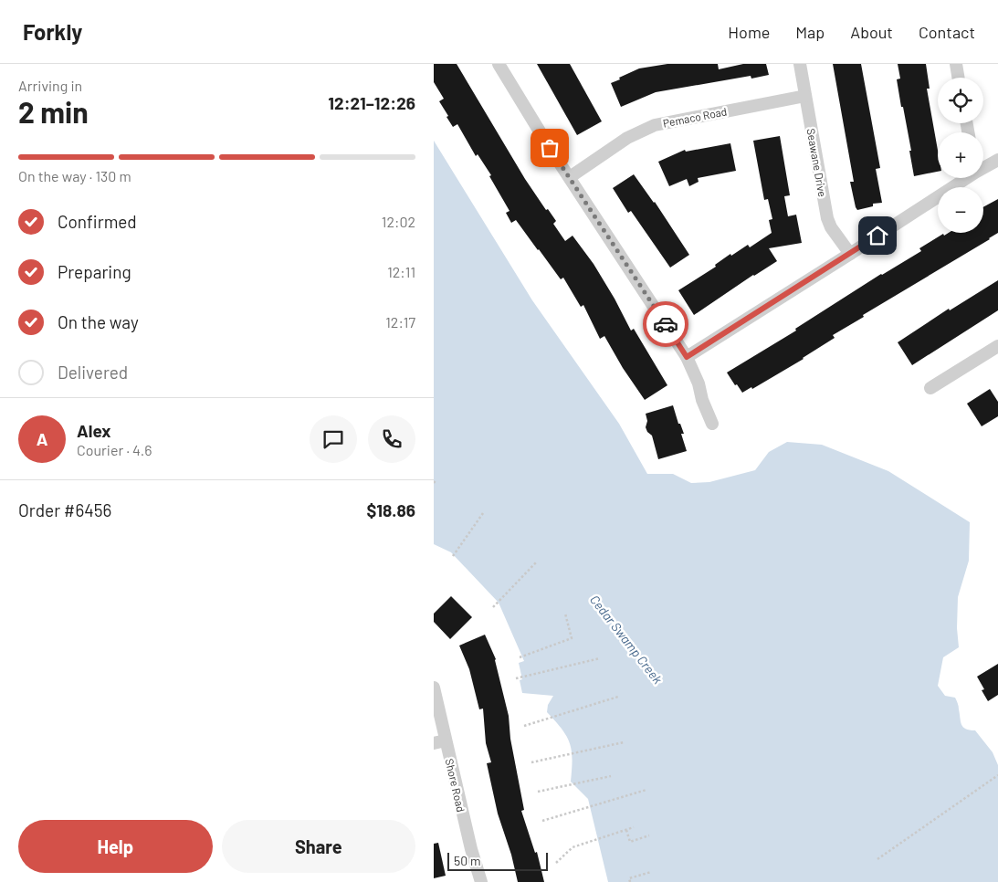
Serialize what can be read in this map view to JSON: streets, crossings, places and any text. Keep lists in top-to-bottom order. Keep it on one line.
{"streets":{"street":["Pemaco Road","Seawane Drive","Shore Road"]},"crossings":[["Pemaco Road","Seawane Drive"]],"water":["Cedar Swamp Creek"],"scale_bar":"50 m","page":{"header":"Forkly","nav":["Home","Map","About","Contact"],"heading":["2 min","Arriving in","12:21–12:26"],"panel":["Alex","Courier · 4.6","Order #6456","$18.86"],"map_buttons":["+","−"],"bar":"On the way · 130 m","list":[["Confirmed","12:02"],["Preparing","12:11"],["On the way","12:17"],"Delivered"],"round":"A","buttons":["Help","Share"],"scale":"50 m"}}
